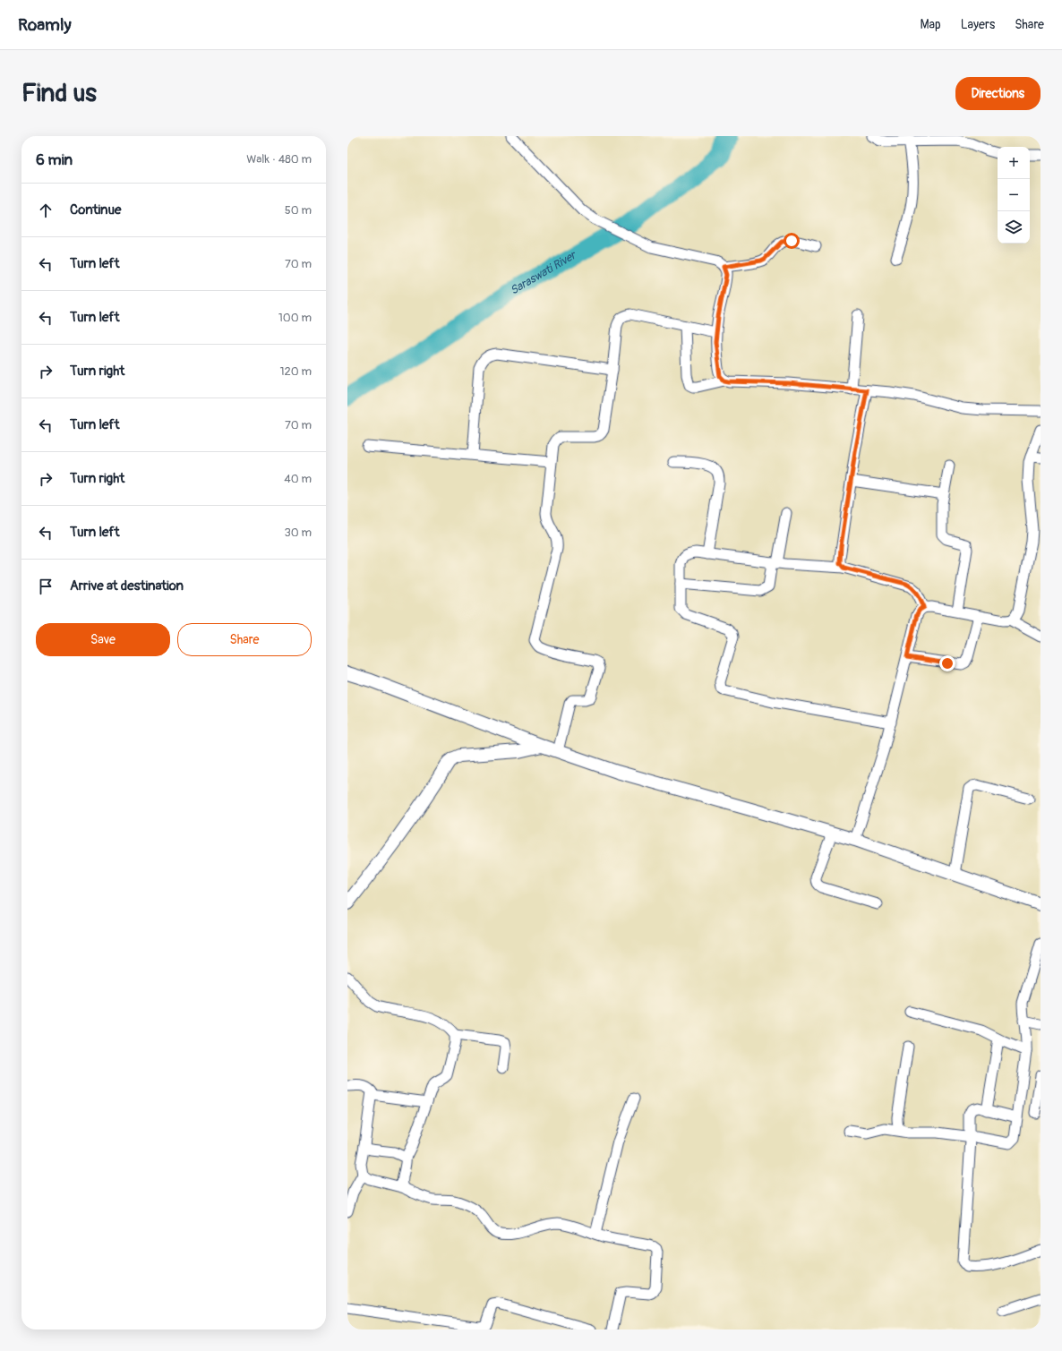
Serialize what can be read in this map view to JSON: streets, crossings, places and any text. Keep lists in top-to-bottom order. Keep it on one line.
{"water":["Saraswati River"],"page":{"header":"Roamly","nav":["Map","Layers","Share"],"buttons":["Directions",["Save","Share"]],"title":"Find us","heading":["6 min","Walk · 480 m"],"map_buttons":["+","−"],"list":[["Continue","50 m"],["Turn left","70 m"],["Turn left","100 m"],["Turn right","120 m"],["Turn left","70 m"],["Turn right","40 m"],["Turn left","30 m"],"Arrive at destination"]}}
